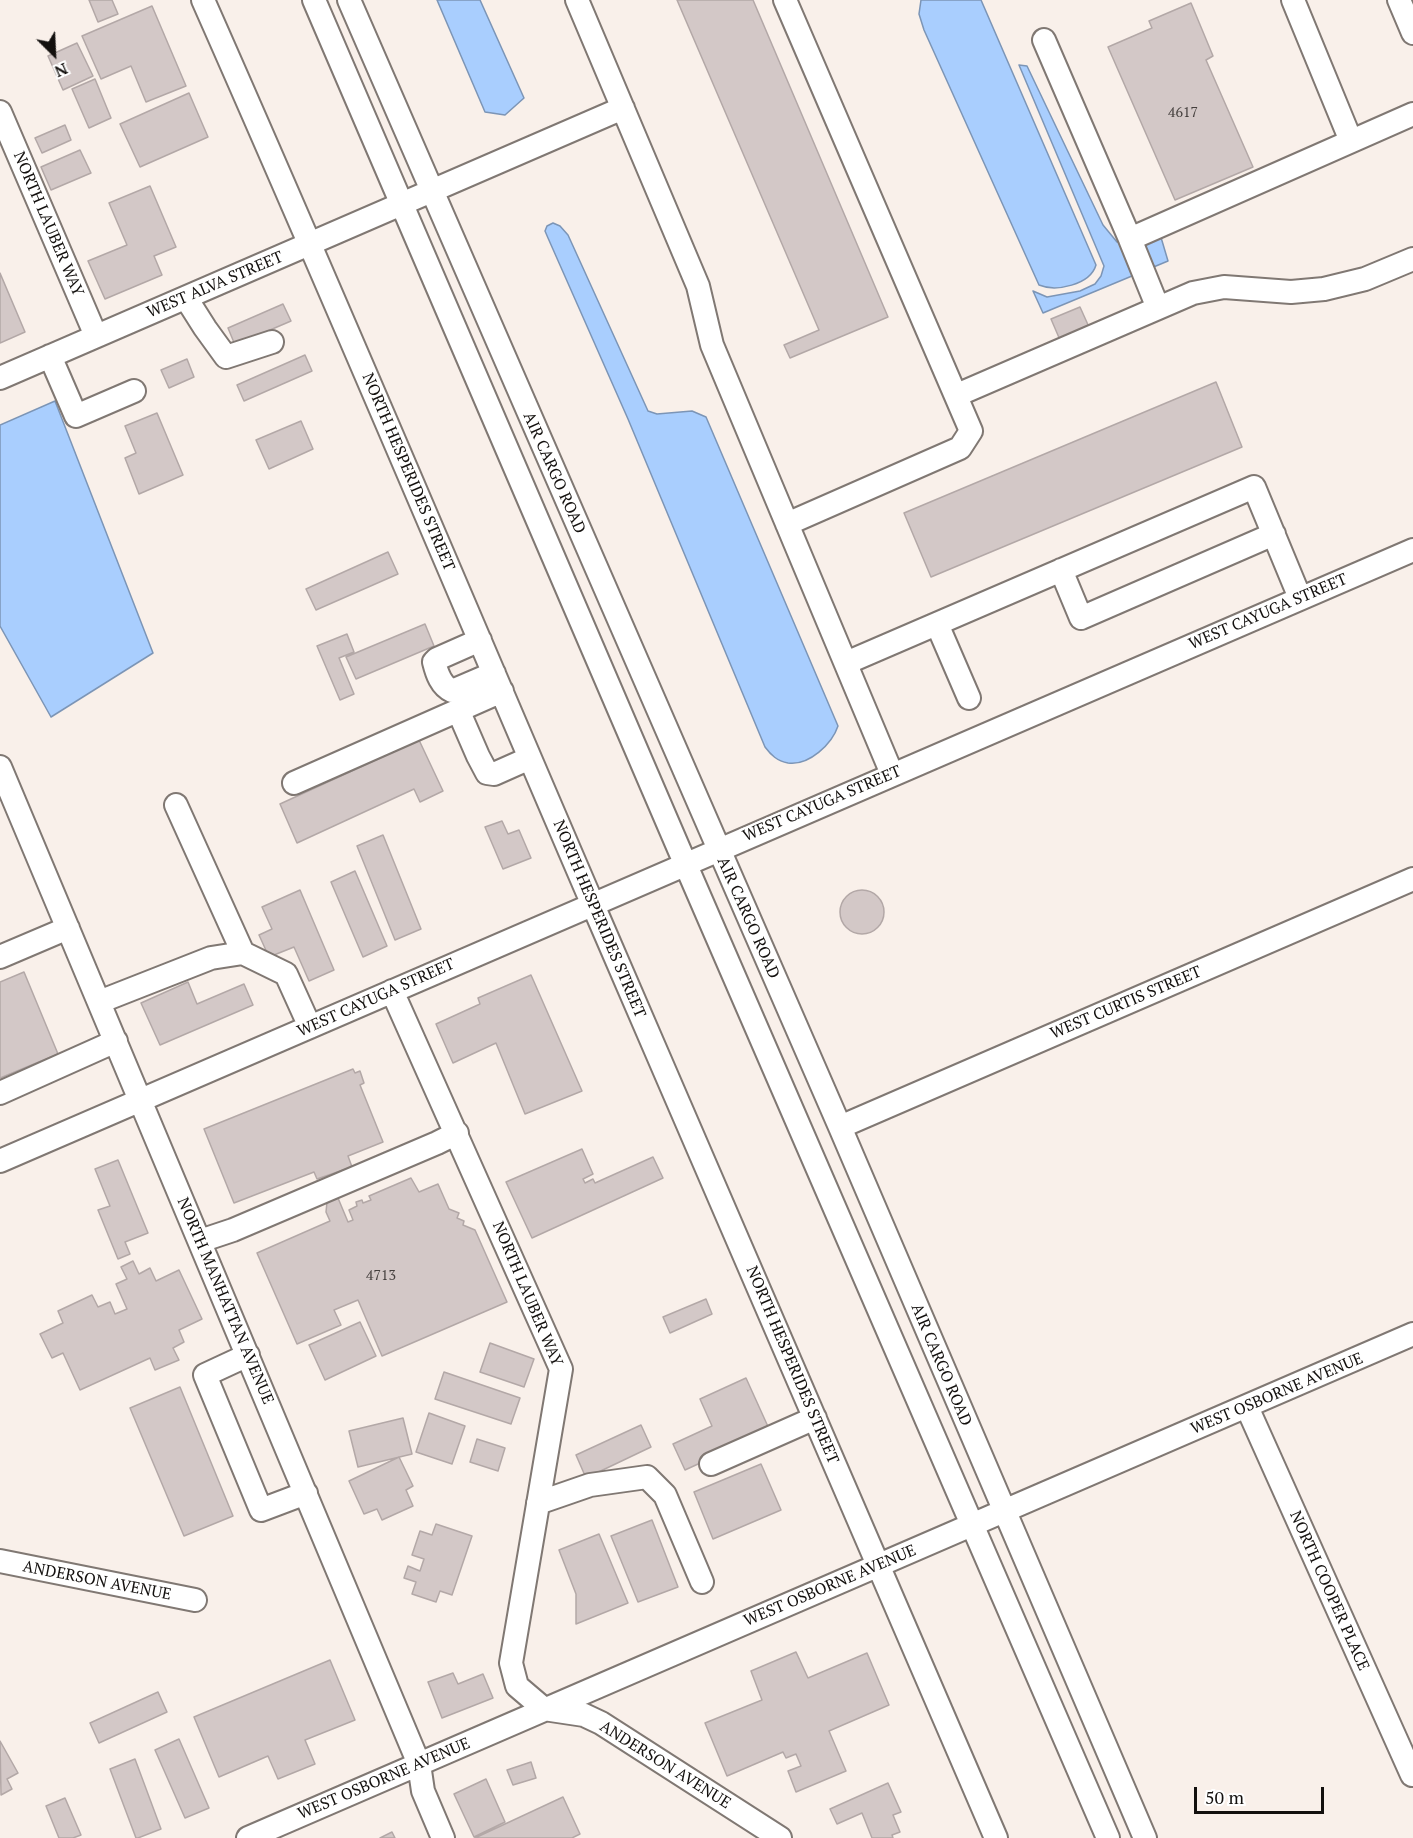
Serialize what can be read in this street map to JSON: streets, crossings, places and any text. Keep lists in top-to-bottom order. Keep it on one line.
{"streets":{"street":["NORTH LAUBER WAY","WEST ALVA STREET","NORTH HESPERIDES STREET","AIR CARGO ROAD","WEST CAYUGA STREET","WEST CURTIS STREET","NORTH MANHATTAN AVENUE","WEST OSBORNE AVENUE","ANDERSON AVENUE","NORTH COOPER PLACE"]},"crossings":[["NORTH LAUBER WAY","WEST ALVA STREET"],["NORTH LAUBER WAY","WEST CAYUGA STREET"],["NORTH LAUBER WAY","WEST OSBORNE AVENUE"],["NORTH LAUBER WAY","ANDERSON AVENUE"],["WEST ALVA STREET","NORTH HESPERIDES STREET"],["WEST ALVA STREET","AIR CARGO ROAD"],["NORTH HESPERIDES STREET","WEST CAYUGA STREET"],["NORTH HESPERIDES STREET","WEST OSBORNE AVENUE"],["AIR CARGO ROAD","WEST CAYUGA STREET"],["AIR CARGO ROAD","WEST CURTIS STREET"],["AIR CARGO ROAD","WEST OSBORNE AVENUE"],["WEST CAYUGA STREET","NORTH MANHATTAN AVENUE"],["NORTH MANHATTAN AVENUE","WEST OSBORNE AVENUE"],["WEST OSBORNE AVENUE","ANDERSON AVENUE"],["WEST OSBORNE AVENUE","NORTH COOPER PLACE"]],"house_numbers":["4617","4713"],"scale_bar":"50 m","north":"bottom right"}
